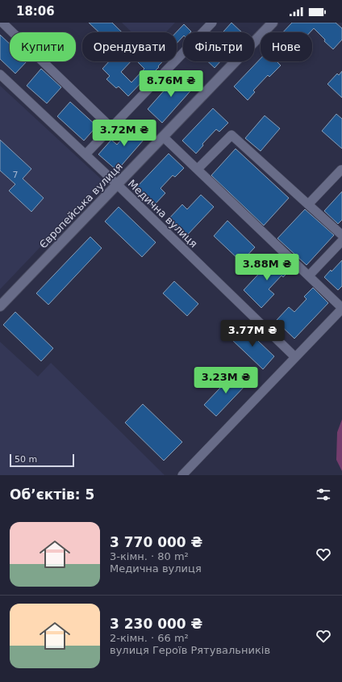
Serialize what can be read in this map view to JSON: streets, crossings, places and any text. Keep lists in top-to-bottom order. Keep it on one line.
{"streets":{"street":["Європейська вулиця","Медична вулиця"]},"crossings":[["Європейська вулиця","Медична вулиця"]],"house_numbers":["7"],"scale_bar":"50 m","page":{"status":"18:06","chip":["Купити","Орендувати","Фільтри","Нове"],"price":["8.76M ₴","3.72M ₴","3.88M ₴","3.77M ₴","3.23M ₴"],"scale":"50 m","heading":"Об’єктів: 5","list":[{"name":"3 770 000 ₴","note":"3-кімн. · 80 m² · Медична вулиця"},{"name":"3 230 000 ₴","note":"2-кімн. · 66 m² · вулиця Героїв Рятувальників"}]}}
